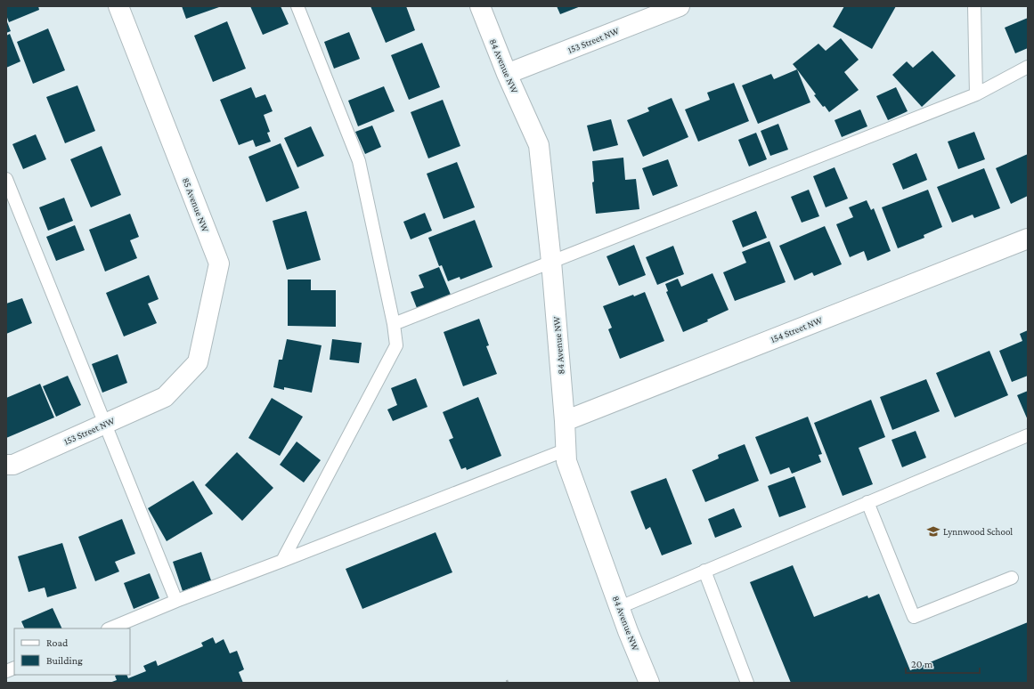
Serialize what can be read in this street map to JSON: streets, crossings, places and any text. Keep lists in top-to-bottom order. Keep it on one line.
{"streets":{"street":["153 Street NW","84 Avenue NW","85 Avenue NW","154 Street NW"]},"crossings":[["153 Street NW","84 Avenue NW"],["153 Street NW","85 Avenue NW"],["84 Avenue NW","154 Street NW"]],"places":{"school or university":["Lynnwood School"]},"legend":["Road","Building"],"scale_bar":"20 m"}
